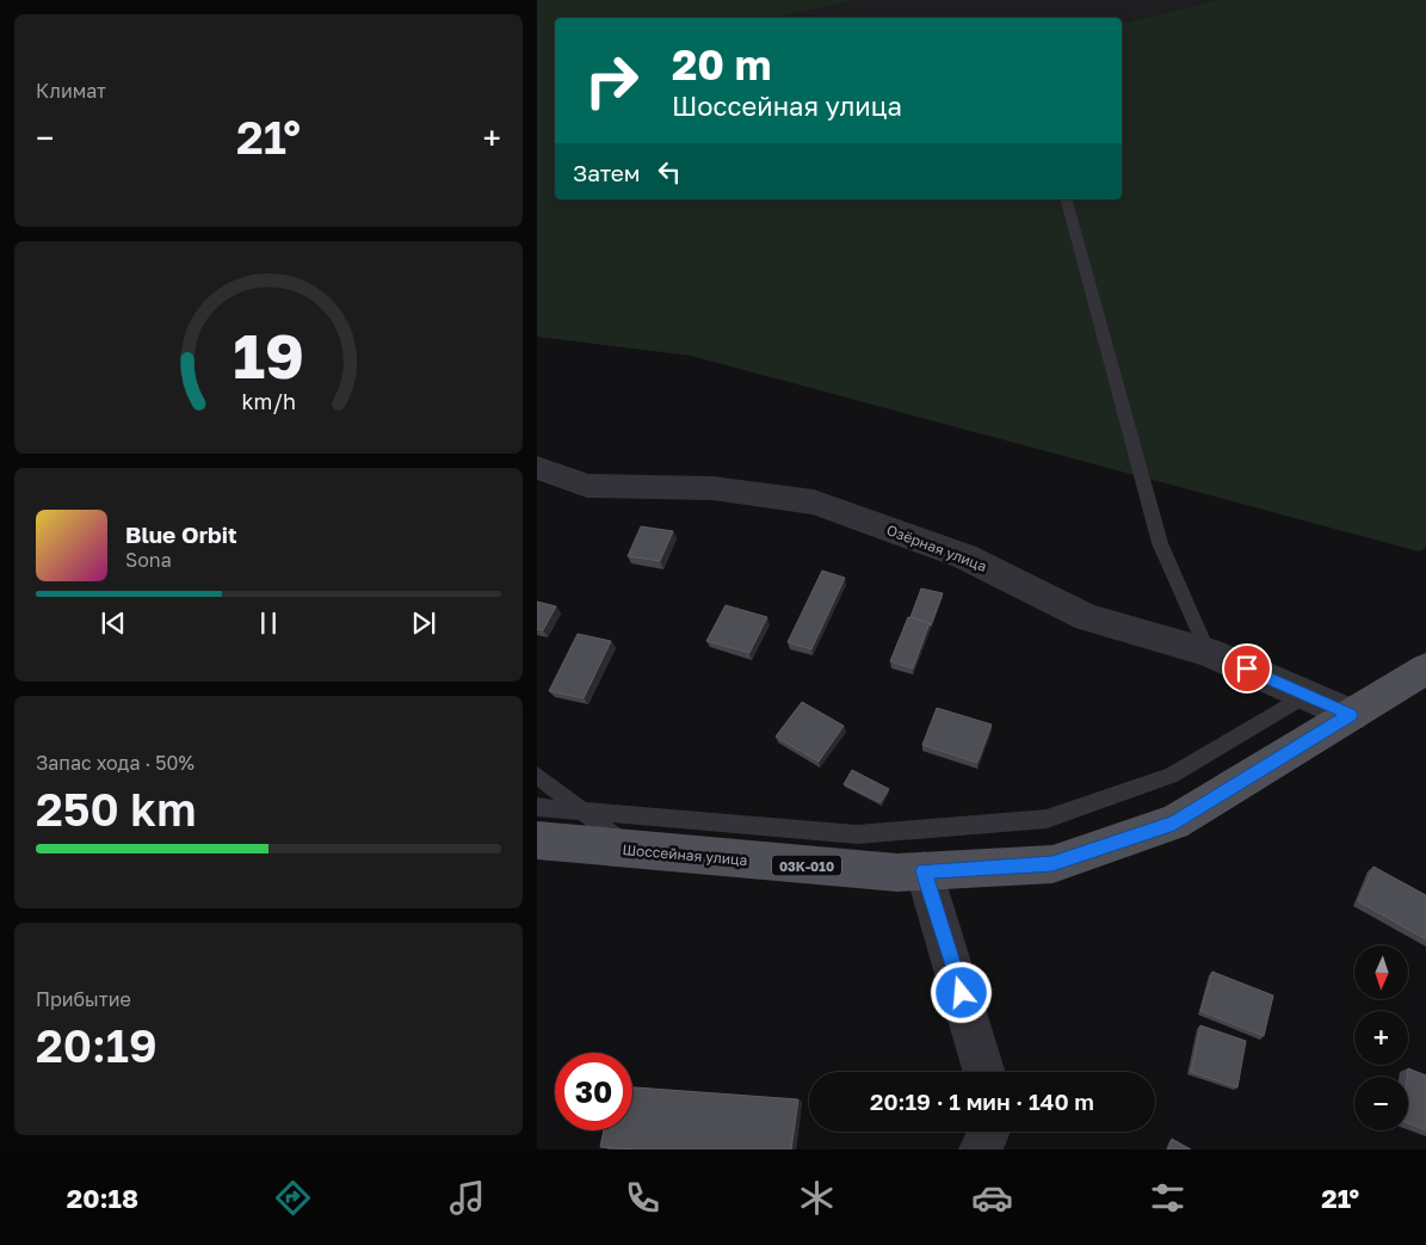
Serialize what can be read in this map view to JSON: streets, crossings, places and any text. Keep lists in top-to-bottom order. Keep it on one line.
{"streets":{"main road":["Шоссейная улица","03К-010"],"street":["Озёрная улица"]},"crossings":[["Озёрная улица","Шоссейная улица"]],"north":"bottom","page":{"tile":["Климат",["Запас хода · 50%","250 km"],["Прибытие","20:19"]],"turn":["20 m","Шоссейная улица"],"heat":["−","21°","+"],"then":"Затем","song":["Blue Orbit","Sona"],"map_buttons":["+","−"],"limit":"30","trip":"20:19 · 1 мин · 140 m","tabs":["20:18","21°"],"gauge":["19","km/h"]}}
